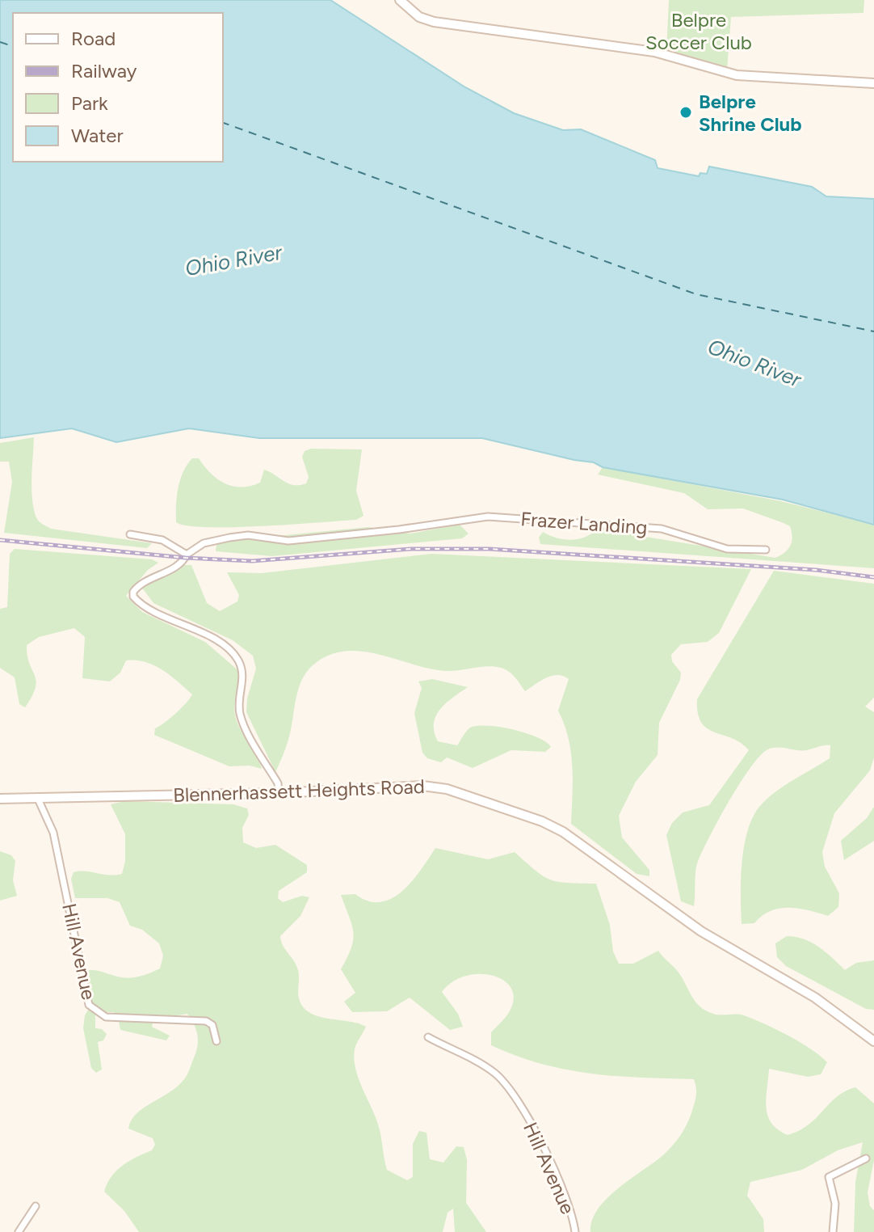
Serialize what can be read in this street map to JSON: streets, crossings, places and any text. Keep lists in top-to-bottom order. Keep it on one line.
{"streets":{"street":["Frazer Landing","Blennerhassett Heights Road","Hill Avenue"]},"crossings":[["Frazer Landing","Blennerhassett Heights Road"],["Blennerhassett Heights Road","Hill Avenue"]],"water":["Ohio River"],"parks":["Belpre Soccer Club"],"places":["Belpre Shrine Club"],"legend":["Road","Railway","Park","Water"]}
